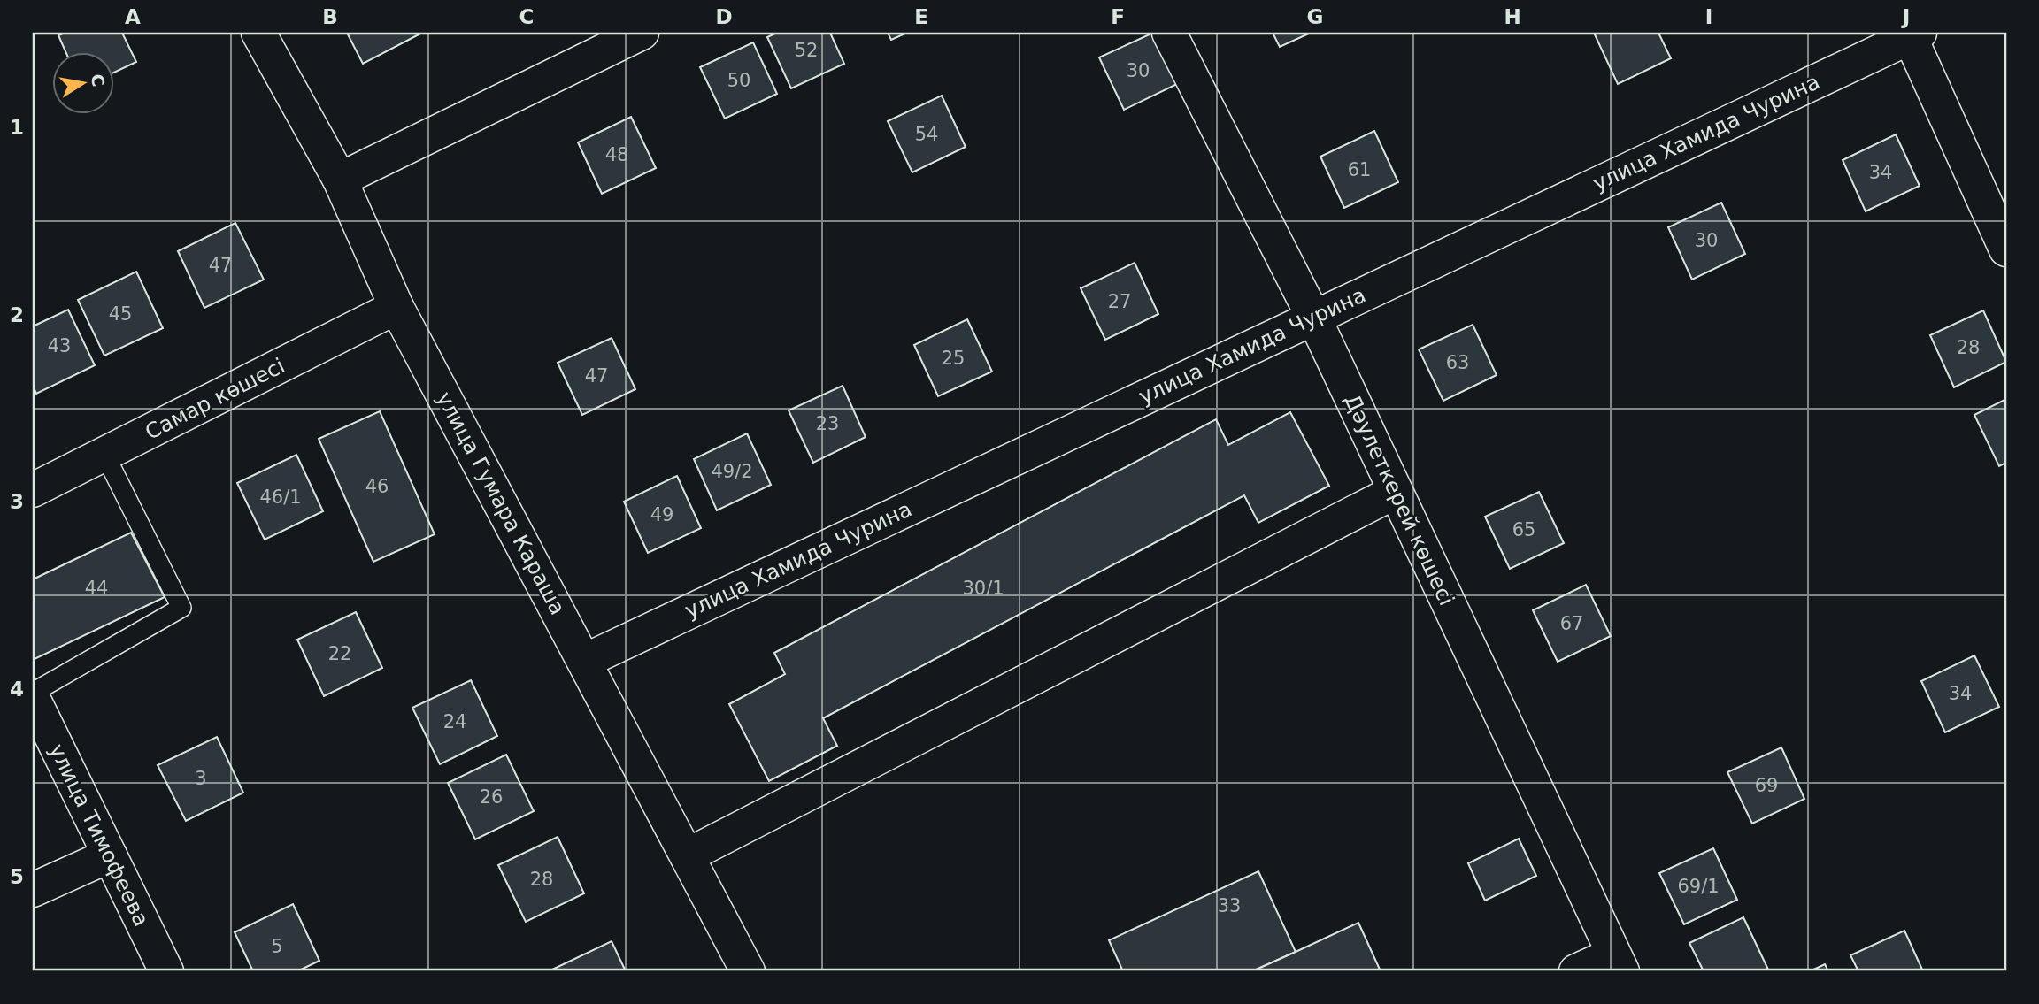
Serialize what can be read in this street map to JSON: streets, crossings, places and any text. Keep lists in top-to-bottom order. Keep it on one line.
{"streets":{"street":["улица Хамида Чурина","Самар көшесі","Дәулеткерей көшесі","улица Гумара Караша","улица Тимофеева"]},"crossings":[["улица Хамида Чурина","Дәулеткерей көшесі"],["улица Хамида Чурина","улица Гумара Караша"],["Самар көшесі","улица Гумара Караша"]],"house_numbers":["52","30","50","54","48","61","34","30","47","27","45","43","28","25","63","47","23","49/2","46","46/1","49","65","44","30/1","67","22","34","24","3","69","26","28","69/1","33","5"],"north":"right","grid":{"columns":["A","B","C","D","E","F","G","H","I","J"],"rows":["1","2","3","4","5"]}}
